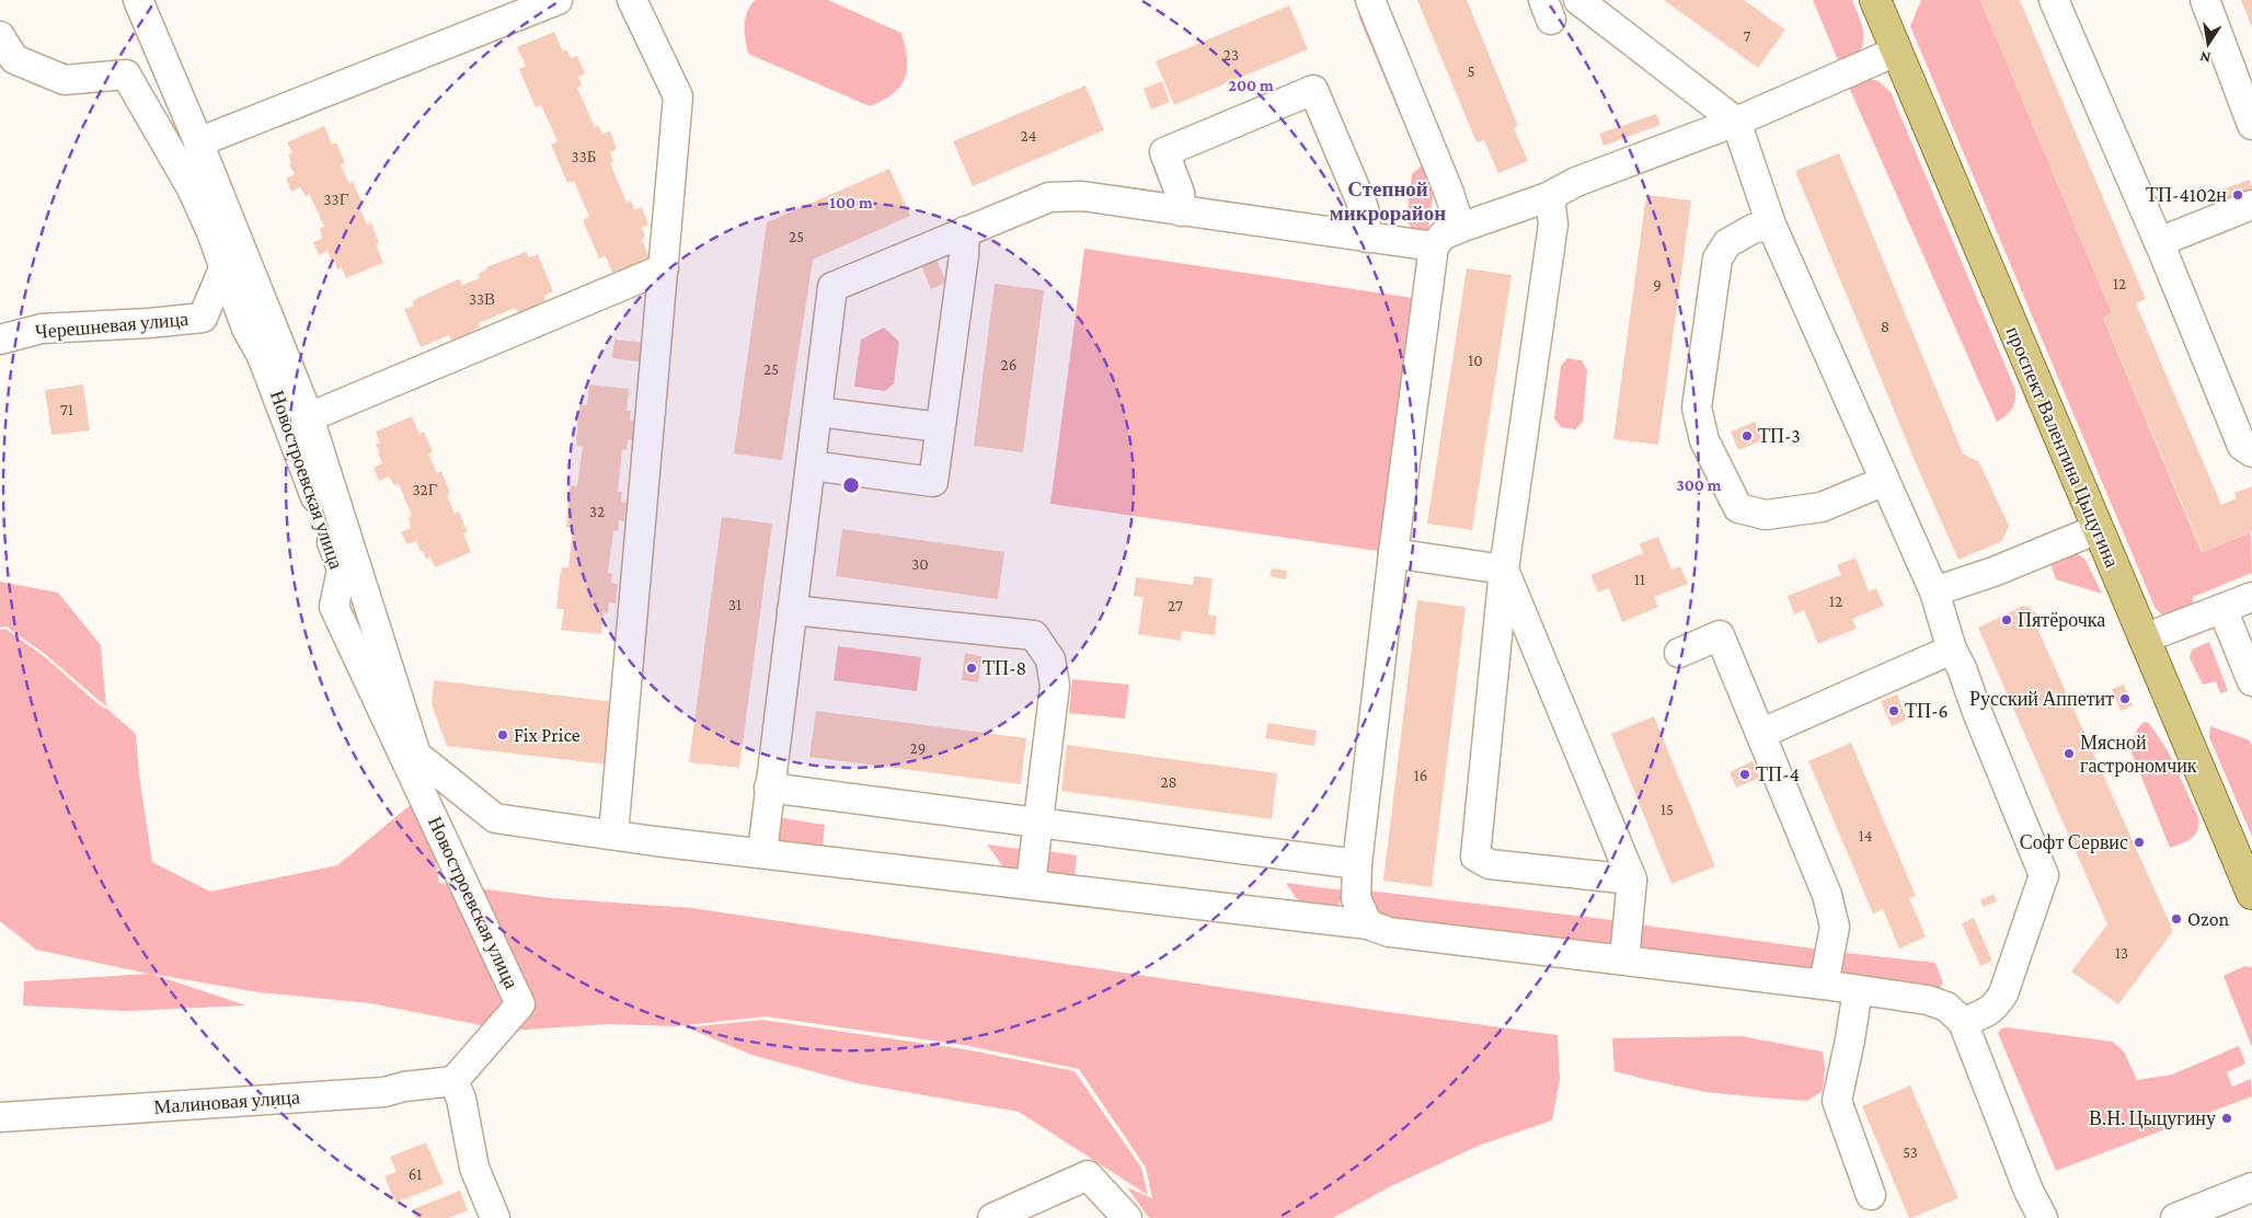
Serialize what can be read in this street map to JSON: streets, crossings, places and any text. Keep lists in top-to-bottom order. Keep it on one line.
{"streets":{"main road":["проспект Валентина Цыцугина"],"street":["Черешневая улица","Новостроевская улица","Малиновая улица"]},"crossings":[["Черешневая улица","Новостроевская улица"],["Новостроевская улица","Малиновая улица"]],"districts":["Степной микрорайон"],"places":["ТП-4102н","ТП-3","Пятёрочка","ТП-8","Русский Аппетит","ТП-6","Fix Price","Мясной гастрономчик","ТП-4","Софт Сервис","Ozon","В.Н. Цыцугину"],"house_numbers":["7","23","5","24","33Б","33Г","25","12","9","33В","8","10","26","25","71","32Г","32","30","11","12","31","27","29","16","28","15","14","13","53","61"],"north":"bottom","rings":["200 m","100 m","300 m"]}
